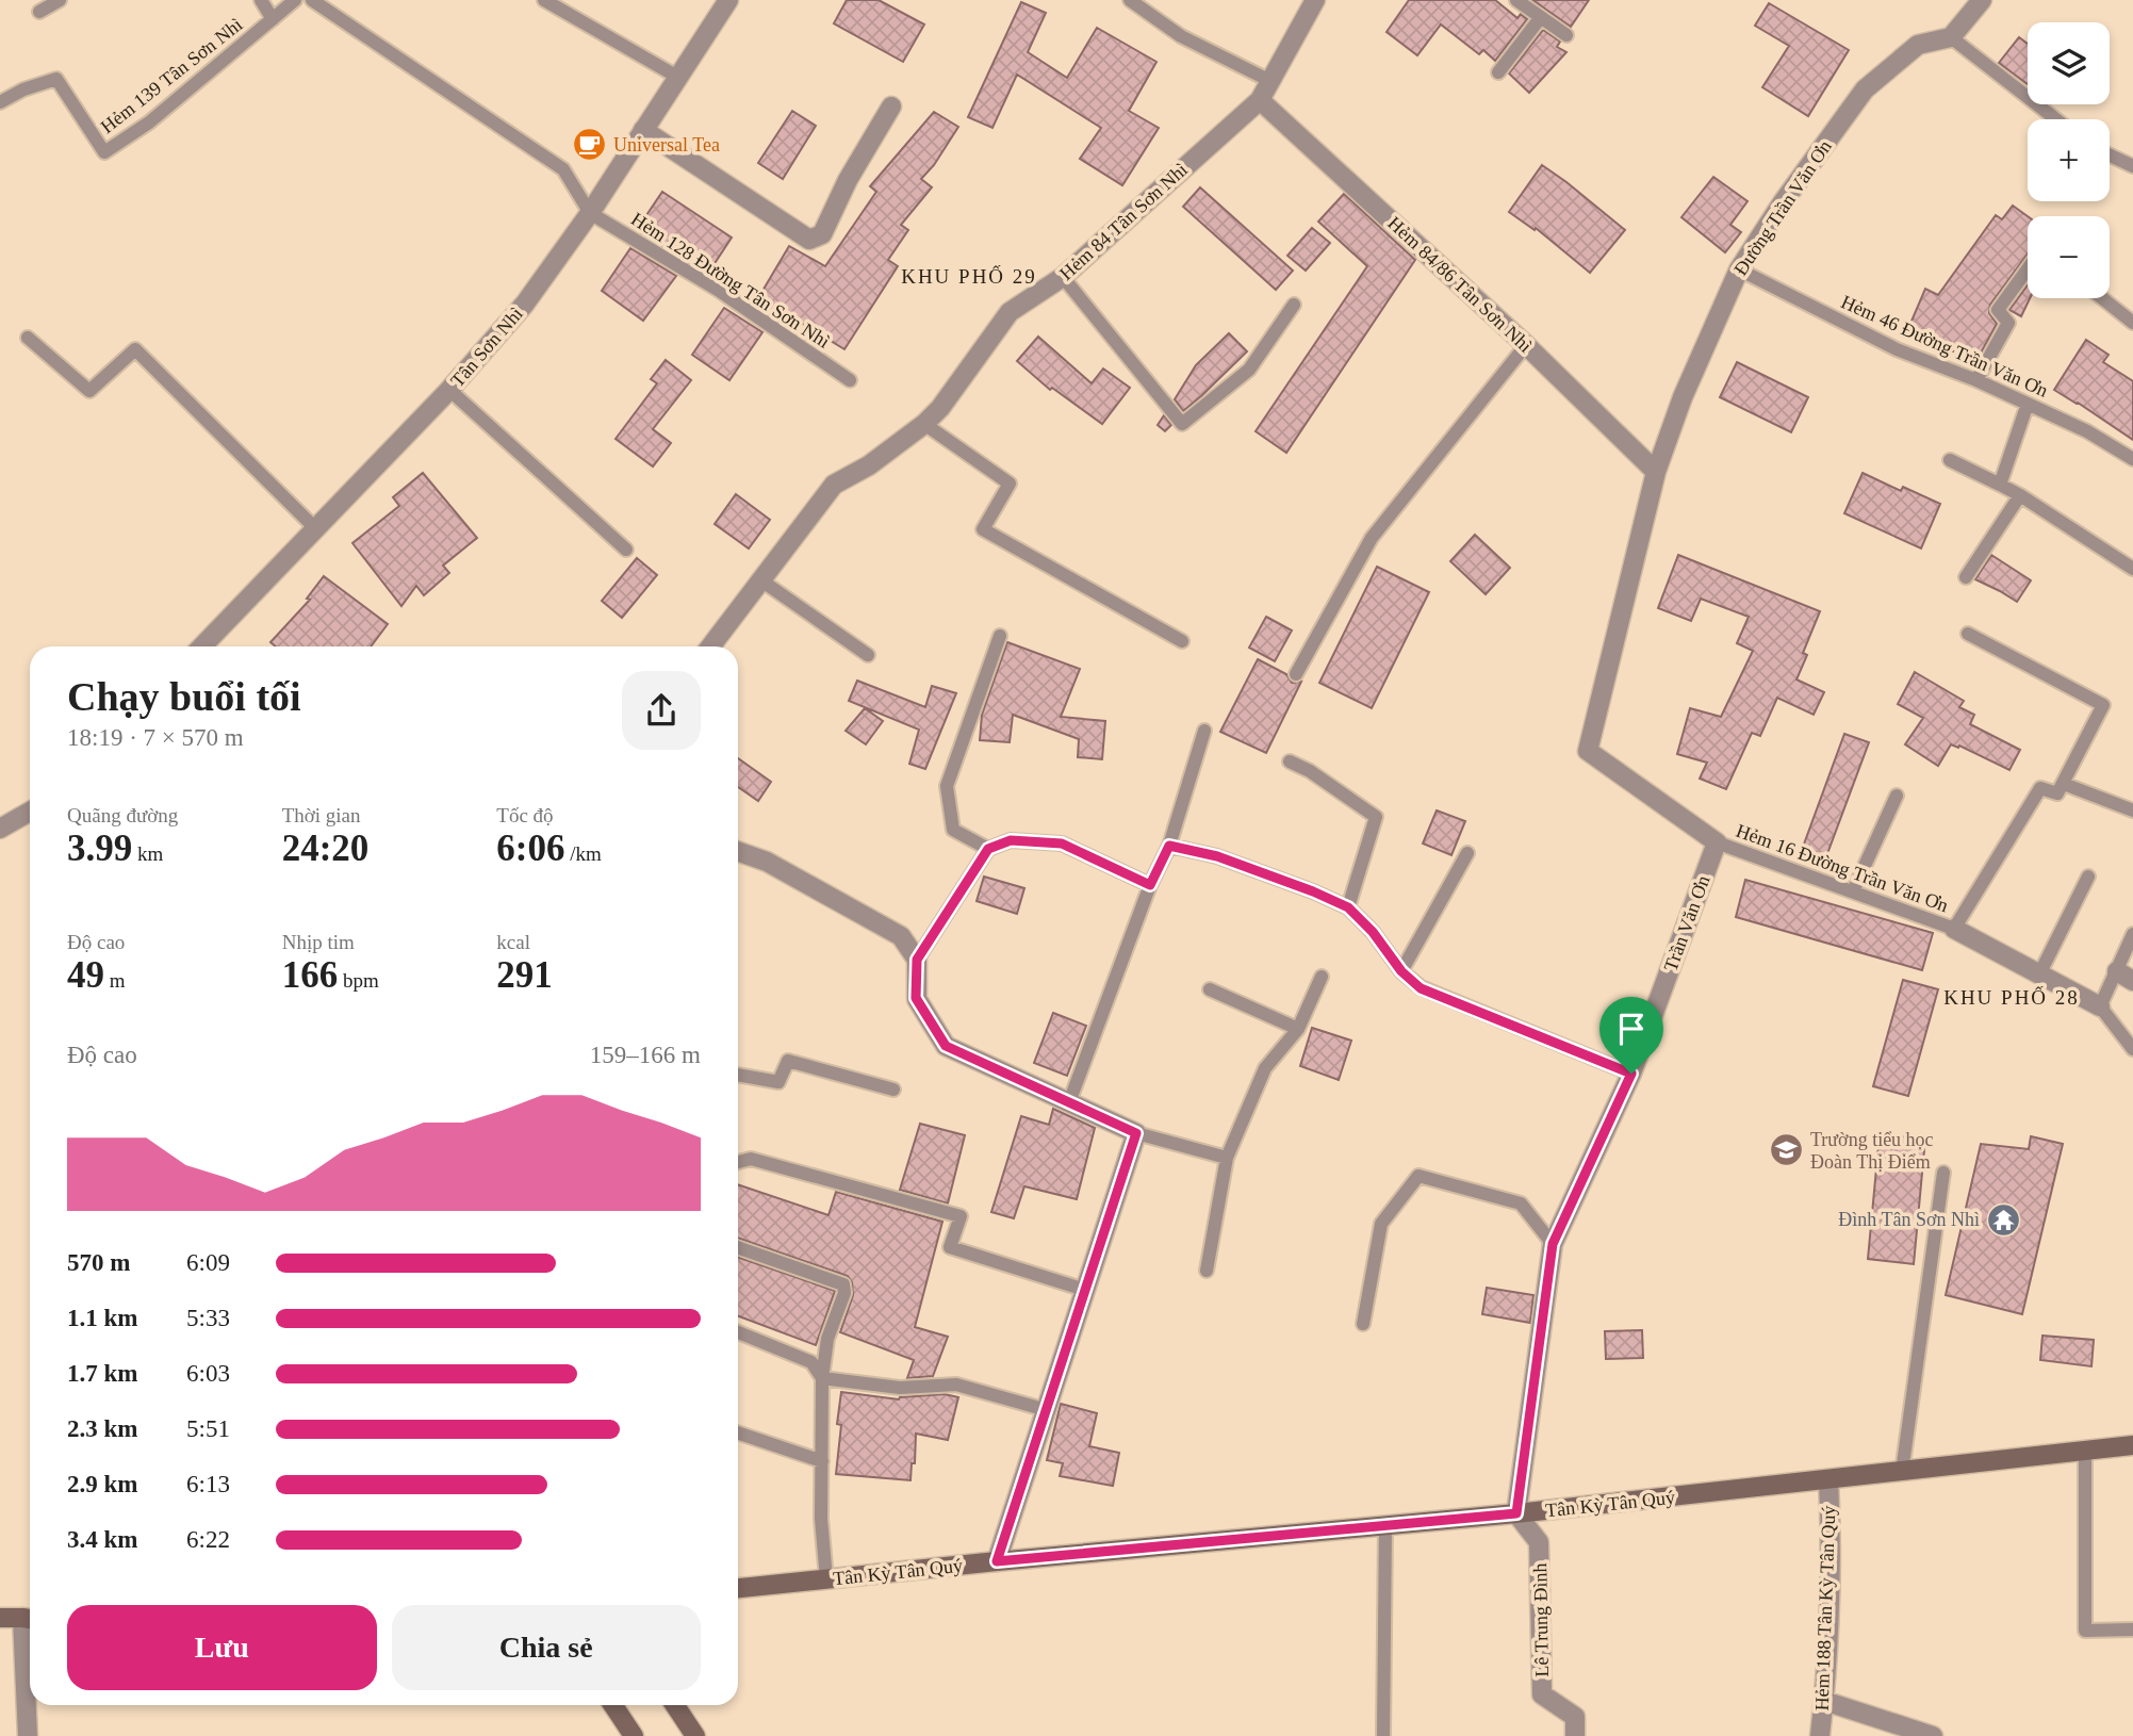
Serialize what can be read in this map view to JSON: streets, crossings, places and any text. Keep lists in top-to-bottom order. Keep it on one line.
{"streets":{"main road":["Tân Kỳ Tân Quý"],"street":["Đường Trần Văn Ơn","Hẻm 84 Tân Sơn Nhì","Hẻm 84/86 Tân Sơn Nhì","Tân Sơn Nhì","Trần Văn Ơn","Hẻm 188 Tân Kỳ Tân Quý","Lê Trung Đình"],"lane":["Hẻm 139 Tân Sơn Nhì","Hẻm 128 Đường Tân Sơn Nhì","Hẻm 46 Đường Trần Văn Ơn","Hẻm 16 Đường Trần Văn Ơn"]},"crossings":[["Đường Trần Văn Ơn","Hẻm 84/86 Tân Sơn Nhì"],["Đường Trần Văn Ơn","Hẻm 46 Đường Trần Văn Ơn"],["Hẻm 84 Tân Sơn Nhì","Hẻm 84/86 Tân Sơn Nhì"],["Hẻm 128 Đường Tân Sơn Nhì","Tân Sơn Nhì"],["Hẻm 16 Đường Trần Văn Ơn","Trần Văn Ơn"],["Trần Văn Ơn","Tân Kỳ Tân Quý"],["Trần Văn Ơn","Lê Trung Đình"],["Tân Kỳ Tân Quý","Hẻm 188 Tân Kỳ Tân Quý"],["Tân Kỳ Tân Quý","Lê Trung Đình"]],"districts":["KHU PHỐ 29","KHU PHỐ 28"],"places":{"cafe":["Universal Tea"],"school or university":["Trường tiểu học Đoàn Thị Điểm"],"temple":["Đình Tân Sơn Nhì"]},"page":{"map_buttons":["+","−"],"heading":["Chạy buổi tối","18:19 · 7 × 570 m"],"stats":[["Quãng đường","3.99 km"],["Thời gian","24:20"],["Tốc độ","6:06 /km"],["Độ cao","49 m"],["Nhịp tim","166 bpm"],["kcal","291"]],"chart":["Độ cao","159–166 m"],"list":[{"name":"570 m","note":"6:09"},{"name":"1.1 km","note":"5:33"},{"name":"1.7 km","note":"6:03"},{"name":"2.3 km","note":"5:51"},{"name":"2.9 km","note":"6:13"},{"name":"3.4 km","note":"6:22"}],"buttons":["Lưu","Chia sẻ"]}}
